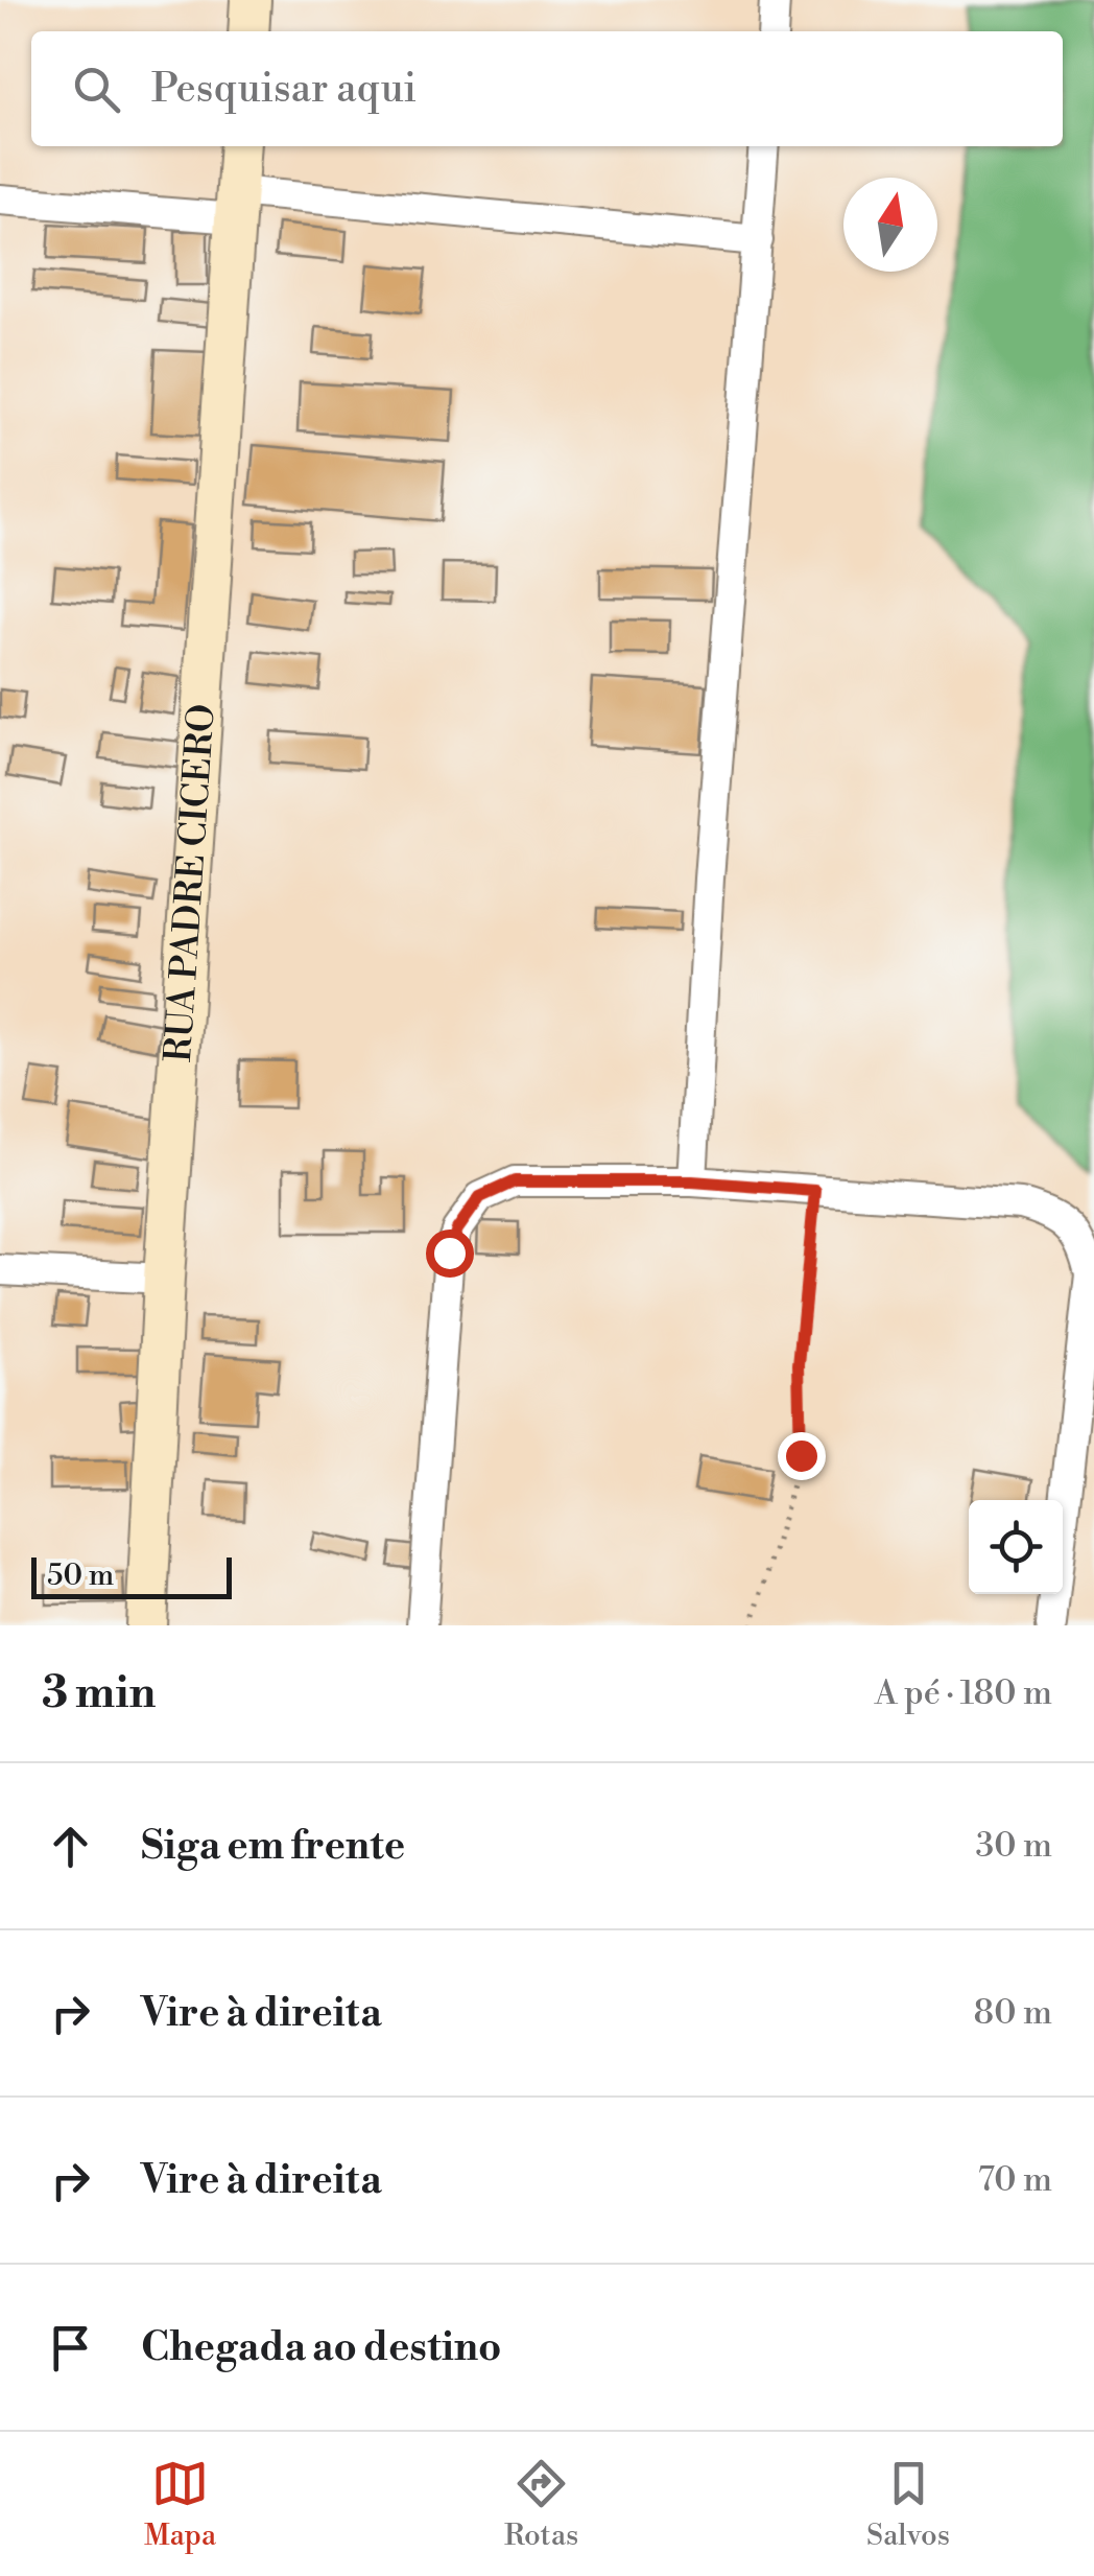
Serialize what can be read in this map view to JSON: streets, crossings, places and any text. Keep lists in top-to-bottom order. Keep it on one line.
{"streets":{"street":["RUA PADRE CICERO"]},"scale_bar":"50 m","north":"top","page":{"search":"Pesquisar aqui","scale":"50 m","heading":["3 min","A pé · 180 m"],"list":[["Siga em frente","30 m"],["Vire à direita","80 m"],["Vire à direita","70 m"],"Chegada ao destino"],"nav":["Mapa","Rotas","Salvos"]}}
